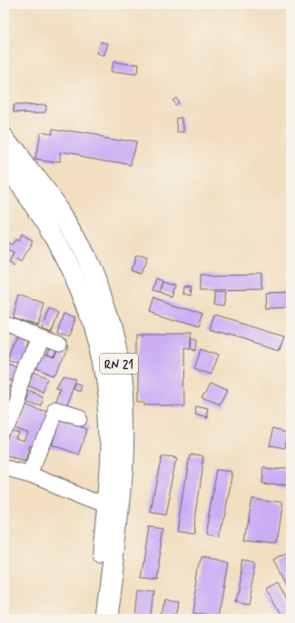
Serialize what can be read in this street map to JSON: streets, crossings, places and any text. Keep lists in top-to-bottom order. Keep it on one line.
{"streets":{"main road":["RN 21"]}}
